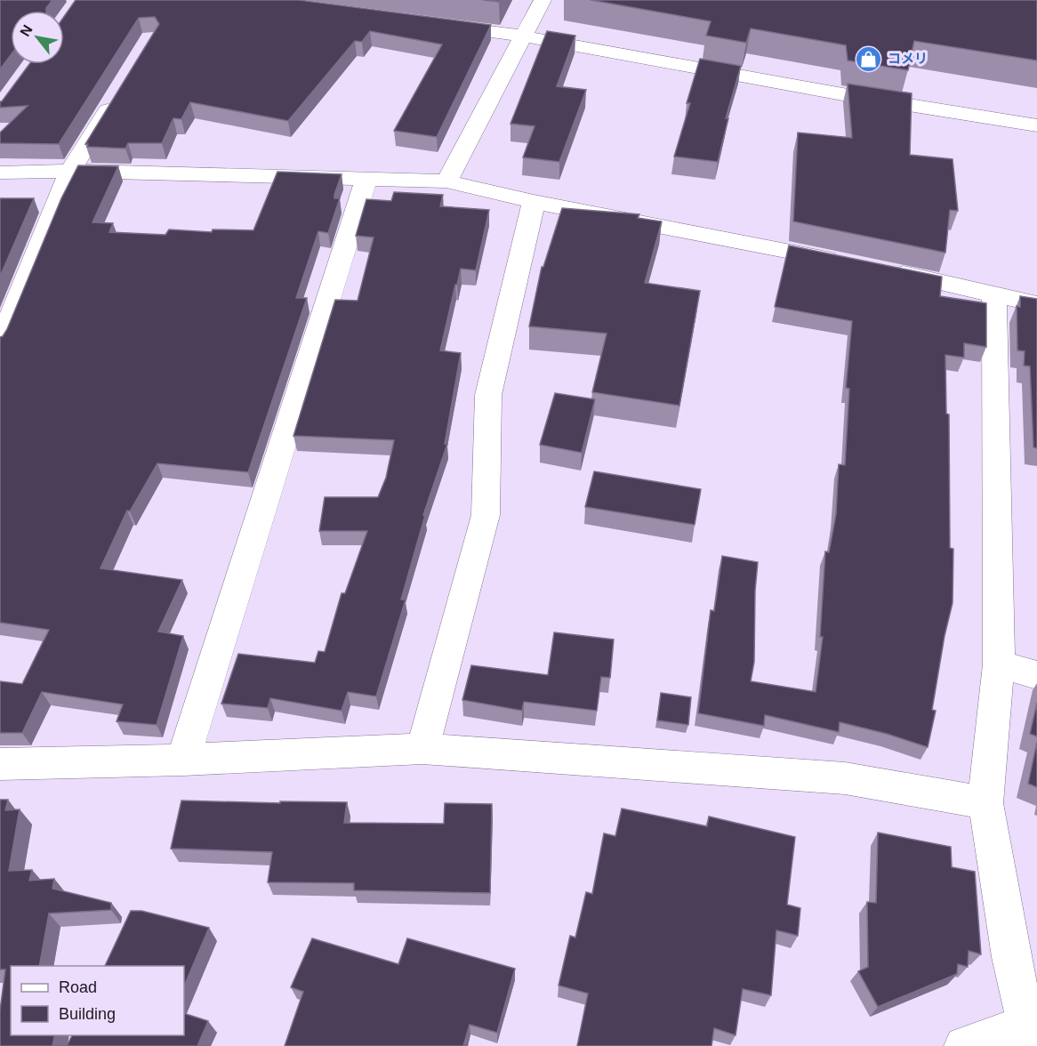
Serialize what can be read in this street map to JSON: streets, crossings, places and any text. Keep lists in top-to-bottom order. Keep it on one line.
{"places":{"shop":["コメリ"]},"legend":["Road","Building"],"north":"top left"}
